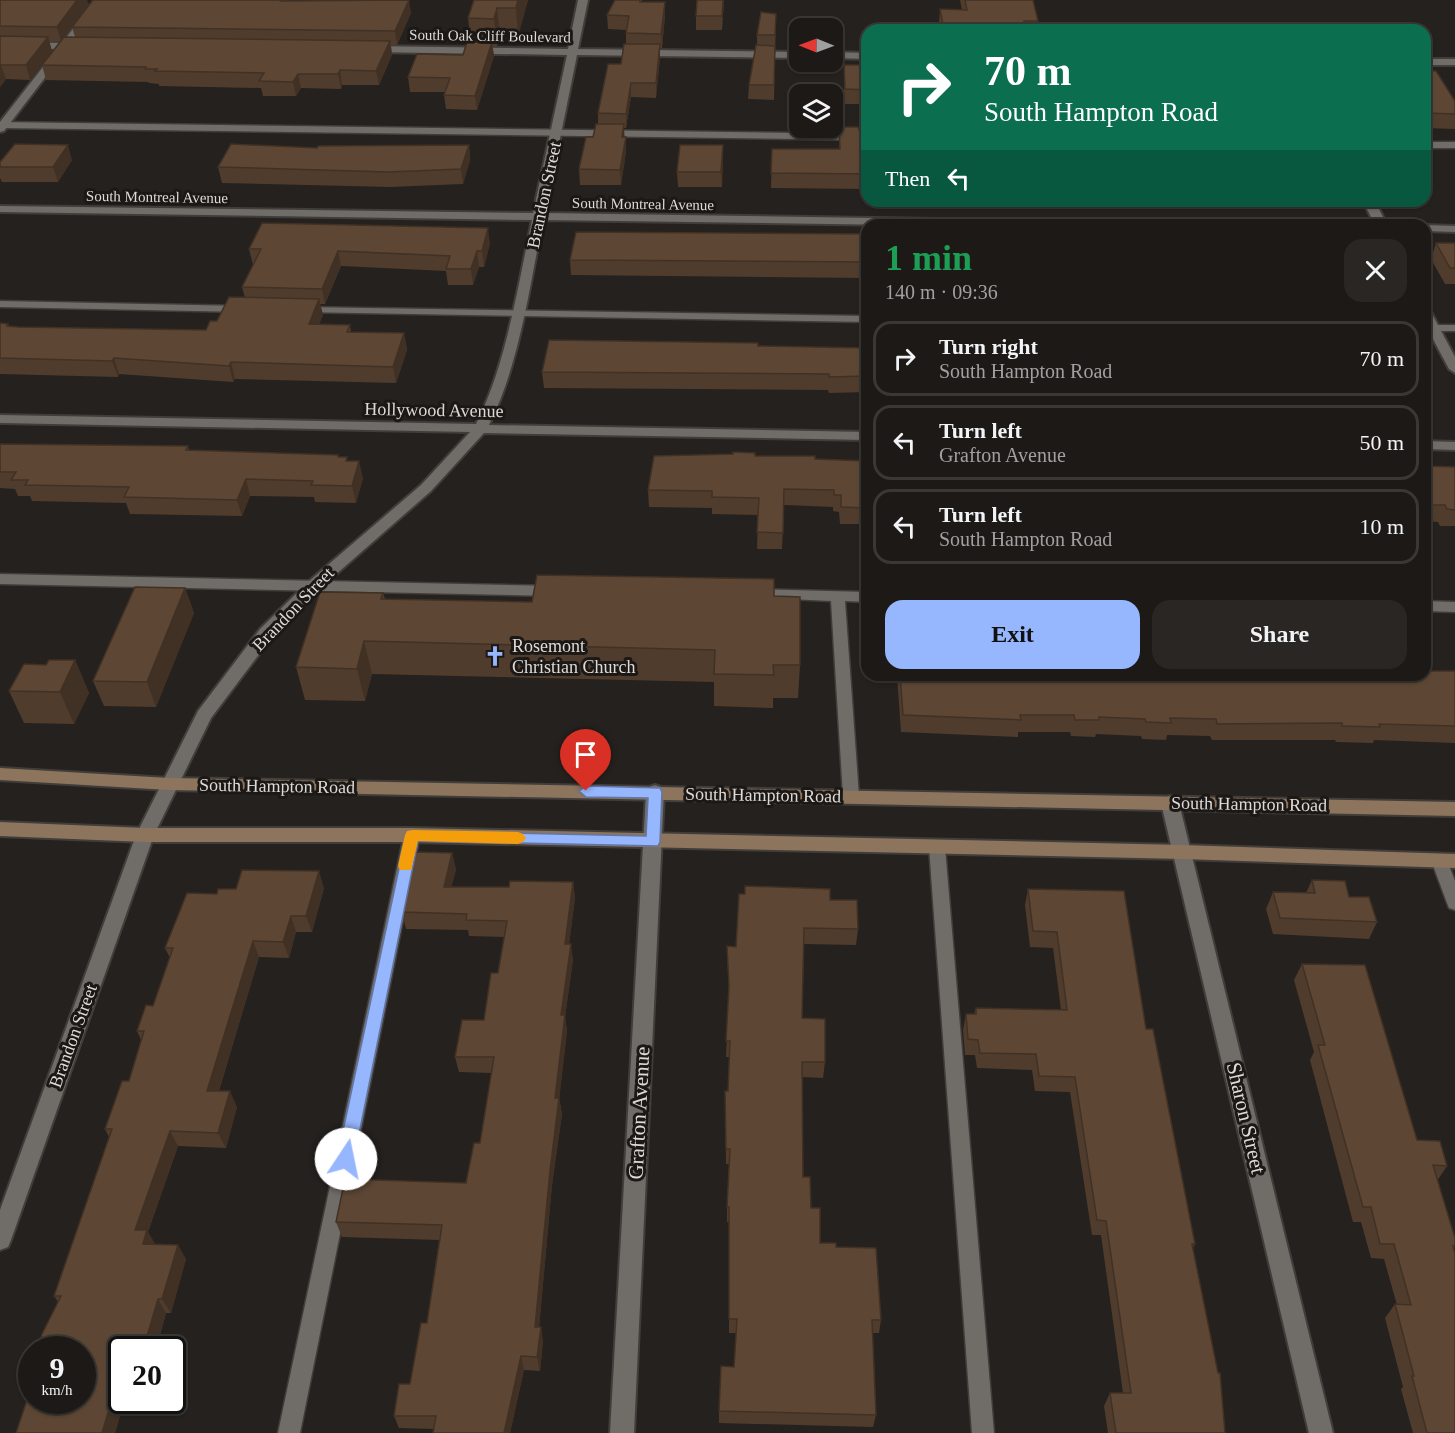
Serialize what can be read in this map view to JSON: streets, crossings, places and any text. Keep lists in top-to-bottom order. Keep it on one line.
{"streets":{"main road":["South Hampton Road"],"street":["South Oak Cliff Boulevard","Brandon Street","South Montreal Avenue","Hollywood Avenue","Grafton Avenue","Sharon Street"]},"crossings":[["South Oak Cliff Boulevard","Brandon Street"],["Brandon Street","South Montreal Avenue"],["Brandon Street","Hollywood Avenue"],["Brandon Street","South Hampton Road"],["South Hampton Road","Grafton Avenue"],["South Hampton Road","Sharon Street"]],"places":{"church":["Rosemont Christian Church"]},"north":"left","page":{"turn":["70 m","South Hampton Road"],"then":"Then","heading":["1 min","140 m · 09:36"],"list":[{"name":"Turn right","note":"South Hampton Road","value":"70 m"},{"name":"Turn left","note":"Grafton Avenue","value":"50 m"},{"name":"Turn left","note":"South Hampton Road","value":"10 m"}],"buttons":["Exit","Share"],"speed":"9 km/h","limit":"20"}}
